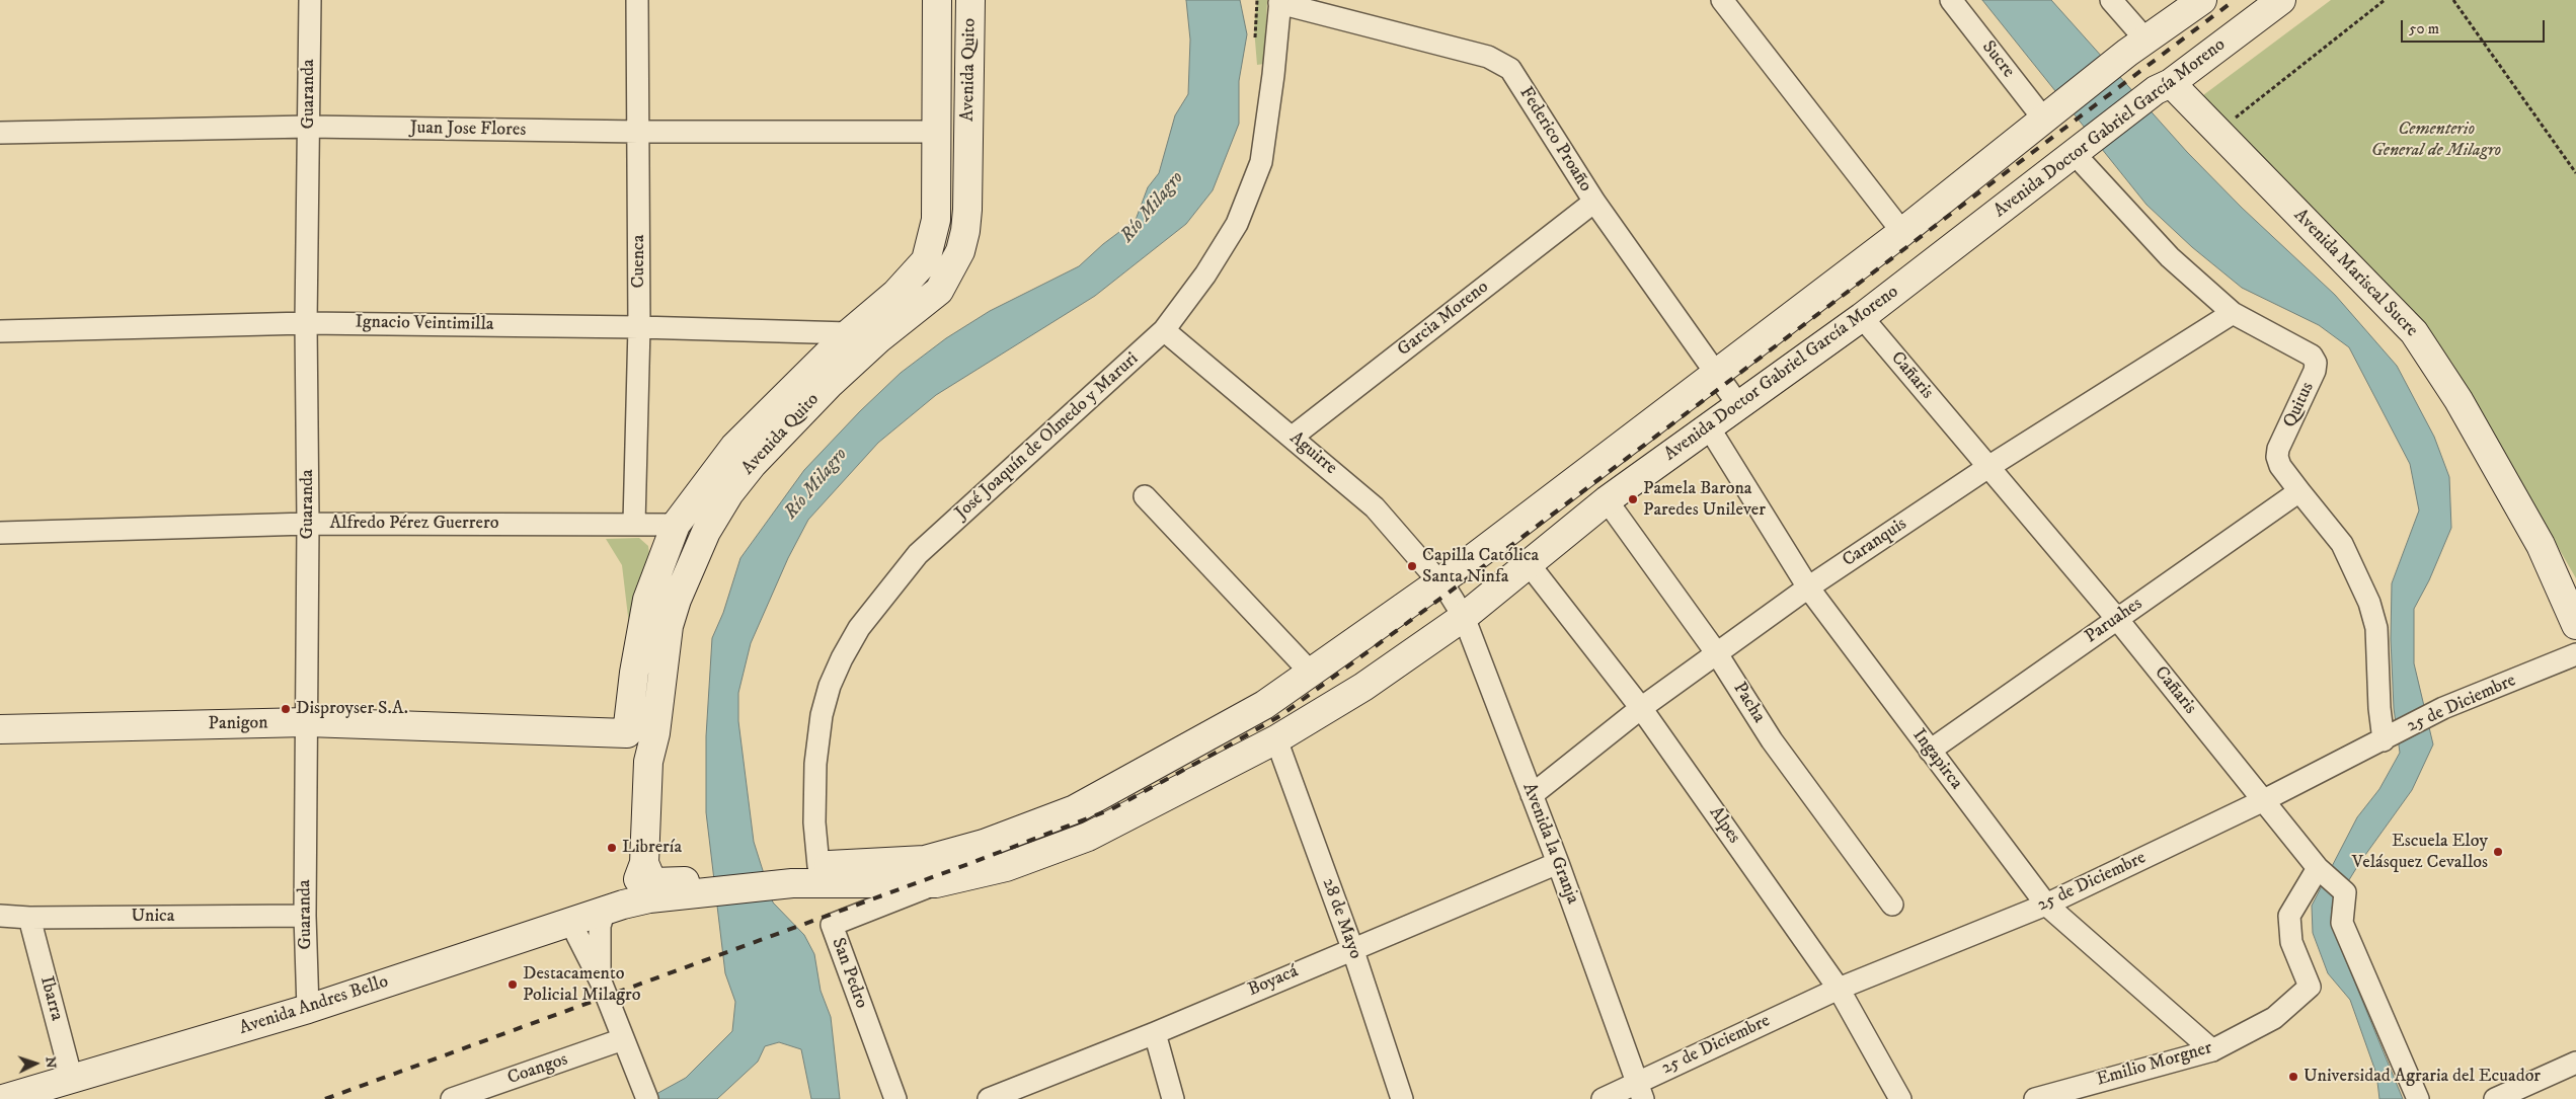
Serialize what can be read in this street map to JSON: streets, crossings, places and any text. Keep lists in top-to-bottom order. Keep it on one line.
{"streets":{"main road":["Avenida Quito","Avenida Doctor Gabriel García Moreno","Avenida Mariscal Sucre","Panigon","Avenida Andres Bello"],"street":["Sucre","Guaranda","Juan Jose Flores","Federico Proaño","Cuenca","Garcia Moreno","Ignacio Veintimilla","Cañaris","Quitus","José Joaquín de Olmedo y Maruri","Aguirre","Alfredo Pérez Guerrero","Caranquis","Paruahes","Pacha","25 de Diciembre","Ingapirca","Alpes","Avenida la Granja","Unica","28 de Mayo","San Pedro","Boyacá","Ibarra","Emilio Morgner","Coangos"]},"crossings":[["Sucre","Avenida Doctor Gabriel García Moreno"],["Avenida Quito","Avenida Doctor Gabriel García Moreno"],["Avenida Quito","Juan Jose Flores"],["Avenida Quito","Ignacio Veintimilla"],["Avenida Quito","Alfredo Pérez Guerrero"],["Avenida Quito","Panigon"],["Avenida Quito","Avenida Andres Bello"],["Guaranda","Juan Jose Flores"],["Guaranda","Ignacio Veintimilla"],["Guaranda","Alfredo Pérez Guerrero"],["Guaranda","Panigon"],["Guaranda","Unica"],["Guaranda","Avenida Andres Bello"],["Avenida Doctor Gabriel García Moreno","Federico Proaño"],["Avenida Doctor Gabriel García Moreno","Avenida Mariscal Sucre"],["Avenida Doctor Gabriel García Moreno","Cañaris"],["Avenida Doctor Gabriel García Moreno","Quitus"],["Avenida Doctor Gabriel García Moreno","José Joaquín de Olmedo y Maruri"],["Avenida Doctor Gabriel García Moreno","Aguirre"],["Avenida Doctor Gabriel García Moreno","Pacha"],["Avenida Doctor Gabriel García Moreno","Ingapirca"],["Avenida Doctor Gabriel García Moreno","Alpes"],["Avenida Doctor Gabriel García Moreno","Avenida la Granja"],["Avenida Doctor Gabriel García Moreno","28 de Mayo"],["Avenida Doctor Gabriel García Moreno","San Pedro"],["Avenida Doctor Gabriel García Moreno","Avenida Andres Bello"],["Juan Jose Flores","Cuenca"],["Federico Proaño","Garcia Moreno"],["Federico Proaño","José Joaquín de Olmedo y Maruri"],["Cuenca","Ignacio Veintimilla"],["Cuenca","Alfredo Pérez Guerrero"],["Garcia Moreno","Aguirre"],["Cañaris","Caranquis"],["Cañaris","Paruahes"],["Cañaris","25 de Diciembre"],["Cañaris","Emilio Morgner"],["Quitus","Caranquis"],["Quitus","Paruahes"],["Quitus","25 de Diciembre"],["José Joaquín de Olmedo y Maruri","Aguirre"],["Aguirre","Avenida la Granja"],["Caranquis","Pacha"],["Caranquis","Ingapirca"],["Caranquis","Alpes"],["Caranquis","Avenida la Granja"],["Paruahes","Ingapirca"],["25 de Diciembre","Ingapirca"],["25 de Diciembre","Alpes"],["25 de Diciembre","Avenida la Granja"],["Ingapirca","Emilio Morgner"],["Avenida la Granja","Boyacá"],["Unica","Ibarra"],["28 de Mayo","Boyacá"],["Ibarra","Avenida Andres Bello"]],"water":["Río Milagro"],"parks":["Cementerio General de Milagro"],"places":["Pamela Barona Paredes Unilever","Capilla Católica Santa Ninfa","Disproyser S.A.","Librería","Escuela Eloy Velásquez Cevallos","Destacamento Policial Milagro","Universidad Agraria del Ecuador"],"scale_bar":"50 m","north":"right"}
